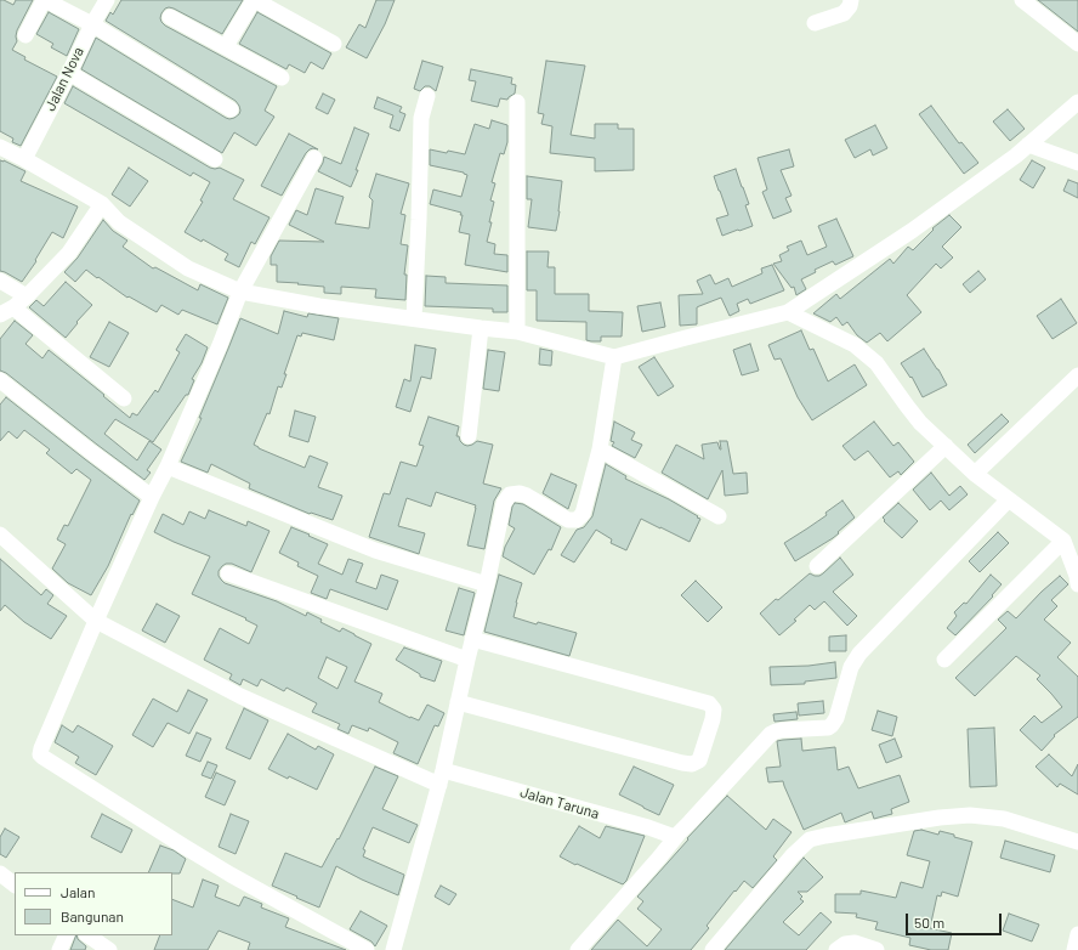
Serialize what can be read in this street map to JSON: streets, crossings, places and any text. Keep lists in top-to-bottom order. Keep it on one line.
{"streets":{"street":["Jalan Nova","Jalan Taruna"]},"legend":["Jalan","Bangunan"],"scale_bar":"50 m"}
